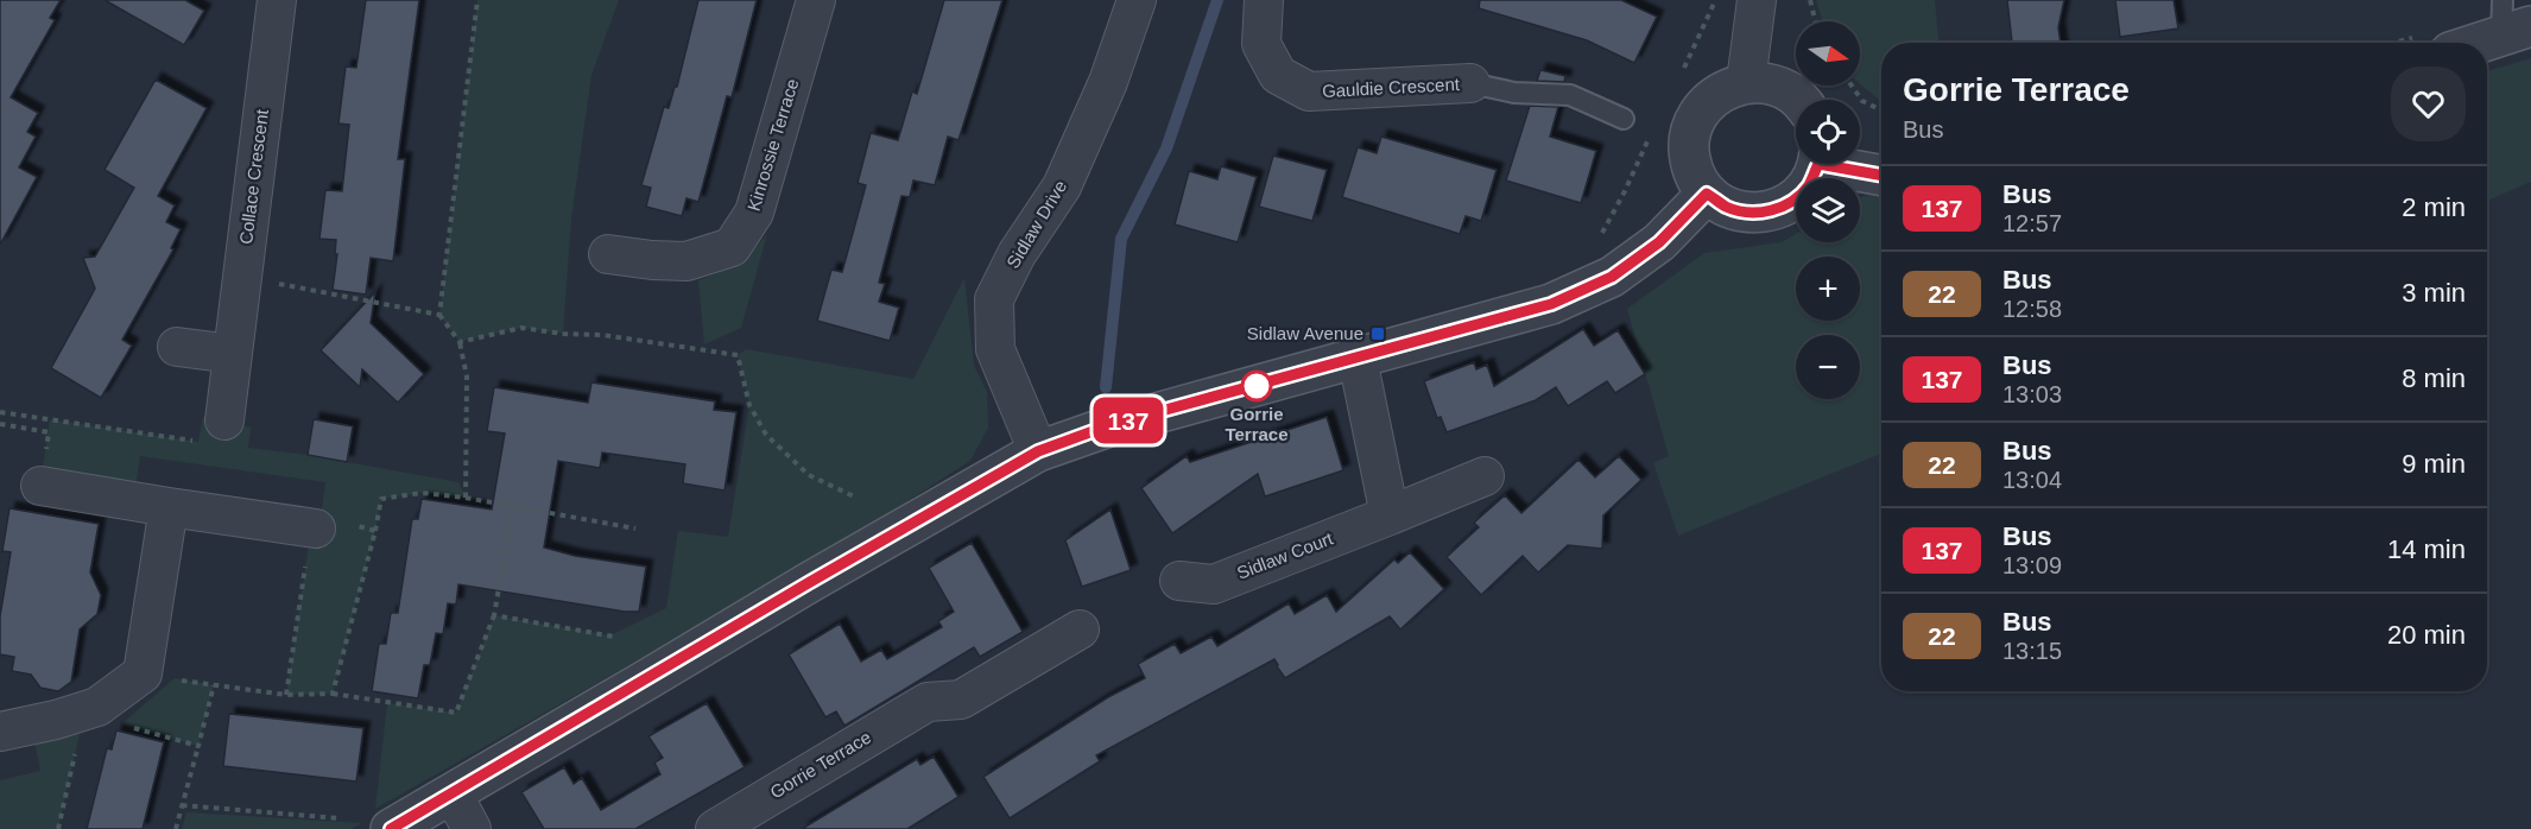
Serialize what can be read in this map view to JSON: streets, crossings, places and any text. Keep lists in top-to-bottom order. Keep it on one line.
{"streets":{"street":["Gauldie Crescent","Kinrossie Terrace","Collace Crescent","Sidlaw Drive","Sidlaw Court","Gorrie Terrace"]},"places":{"transit":["Sidlaw Avenue"],"other":["Gorrie Terrace"]},"lines":["bus line 137"],"north":"right","page":{"on_map":"137","map_buttons":["+","−"],"heading":["Gorrie Terrace","Bus"],"list":[{"mark":"137","name":"Bus","note":"12:57","value":"2 min"},{"mark":"22","name":"Bus","note":"12:58","value":"3 min"},{"mark":"137","name":"Bus","note":"13:03","value":"8 min"},{"mark":"22","name":"Bus","note":"13:04","value":"9 min"},{"mark":"137","name":"Bus","note":"13:09","value":"14 min"},{"mark":"22","name":"Bus","note":"13:15","value":"20 min"}]}}
